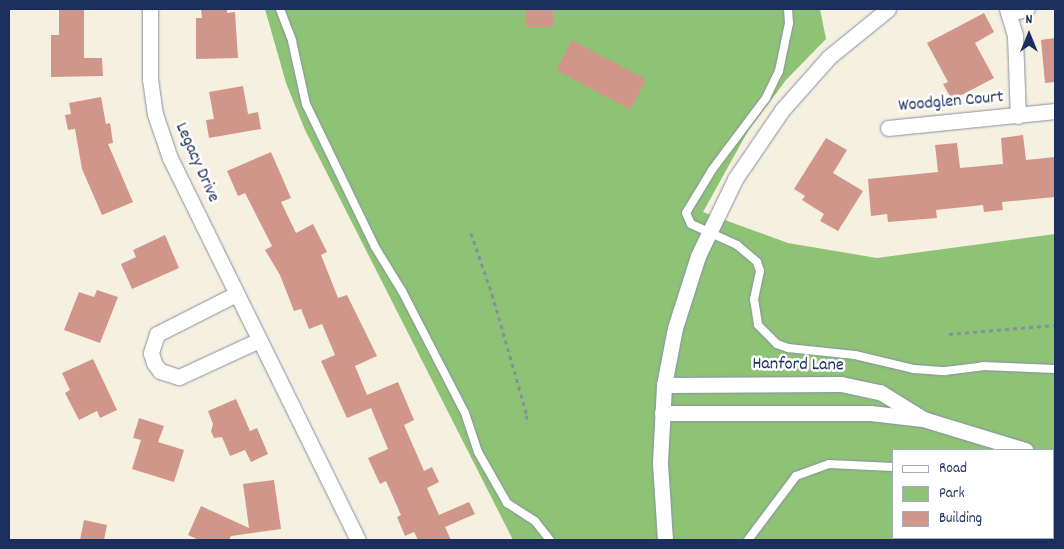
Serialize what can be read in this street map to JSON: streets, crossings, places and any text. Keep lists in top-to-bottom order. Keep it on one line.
{"streets":{"street":["Woodglen Court","Legacy Drive","Hanford Lane"]},"legend":["Road","Park","Building"],"north":"top"}
